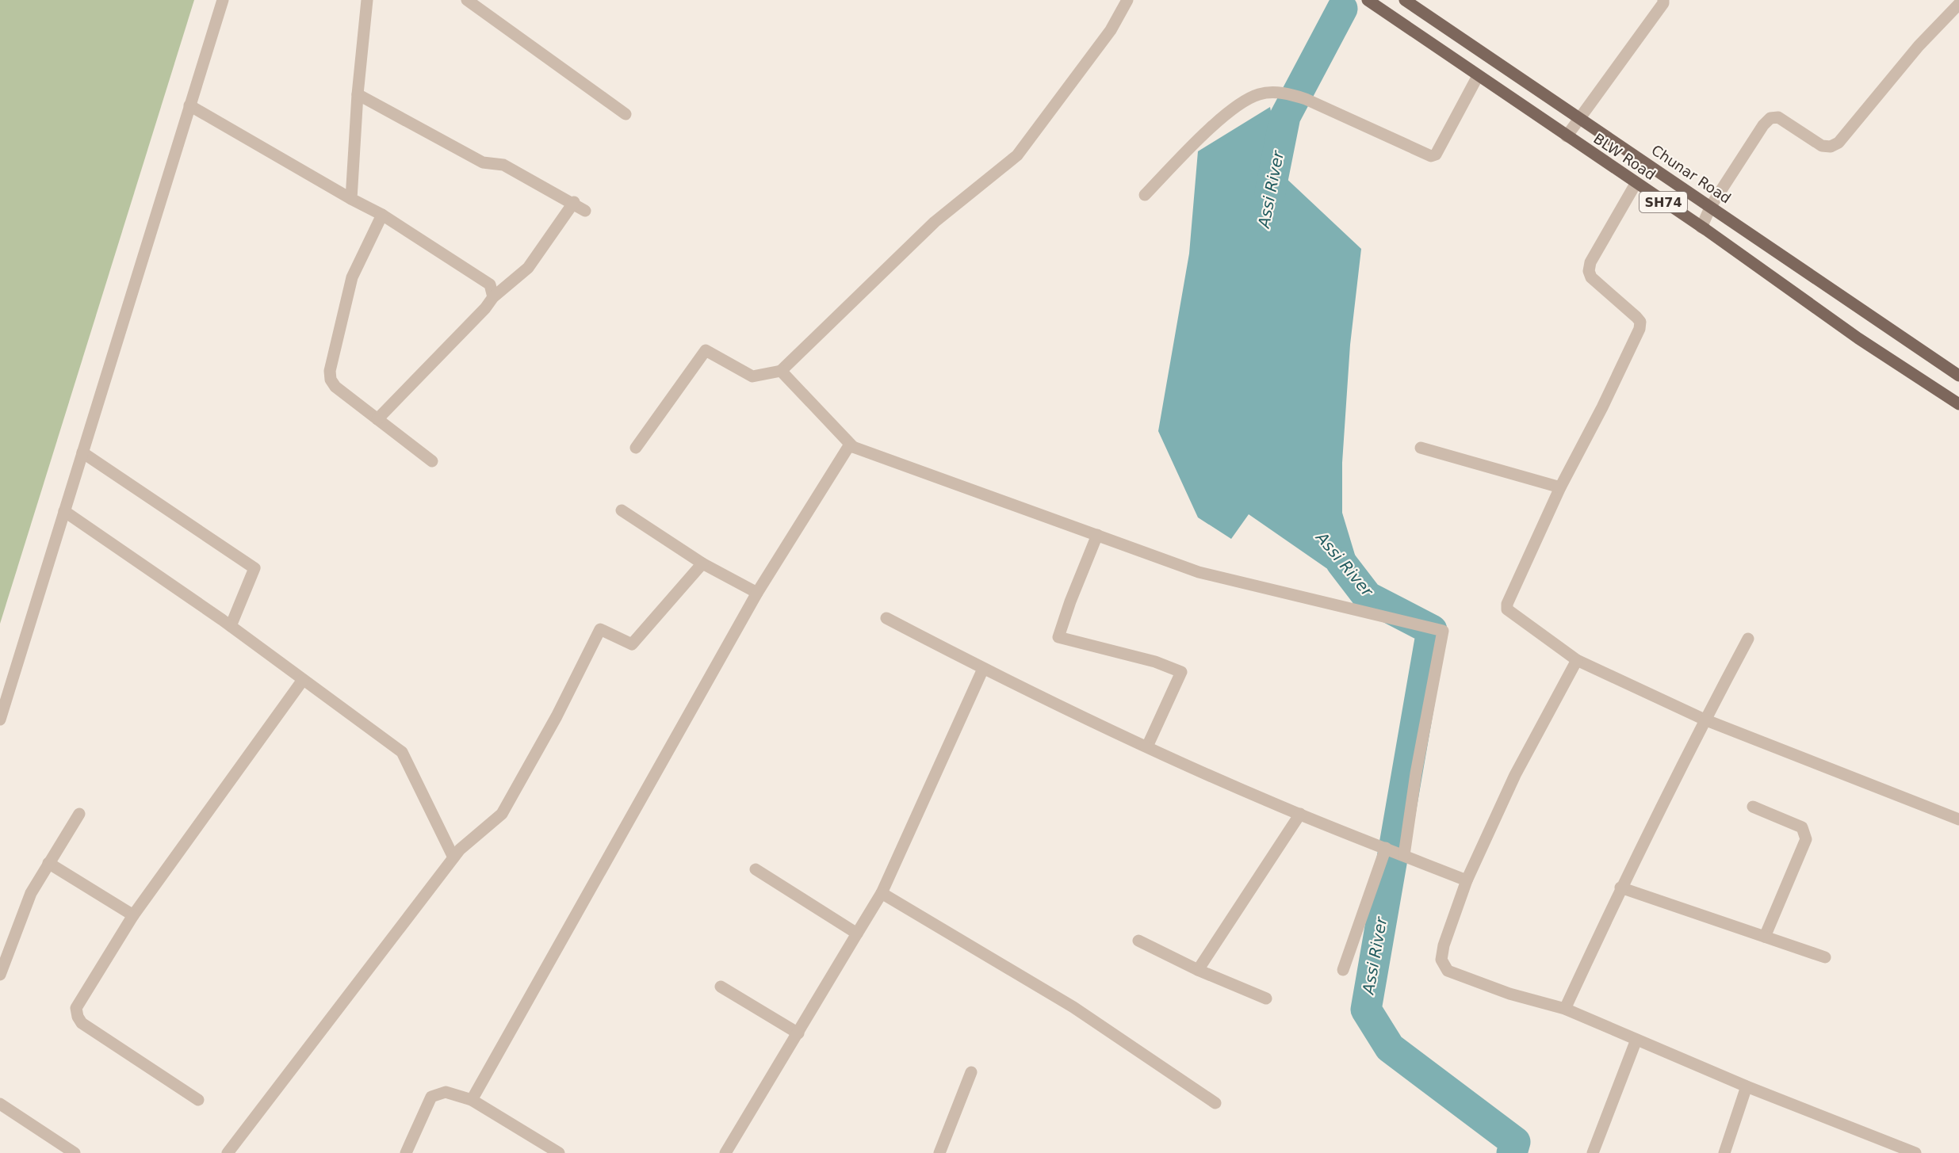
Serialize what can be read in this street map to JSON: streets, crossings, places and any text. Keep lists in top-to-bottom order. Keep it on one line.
{"streets":{"main road":["BLW Road","Chunar Road","SH74"]},"water":["Assi River"]}
